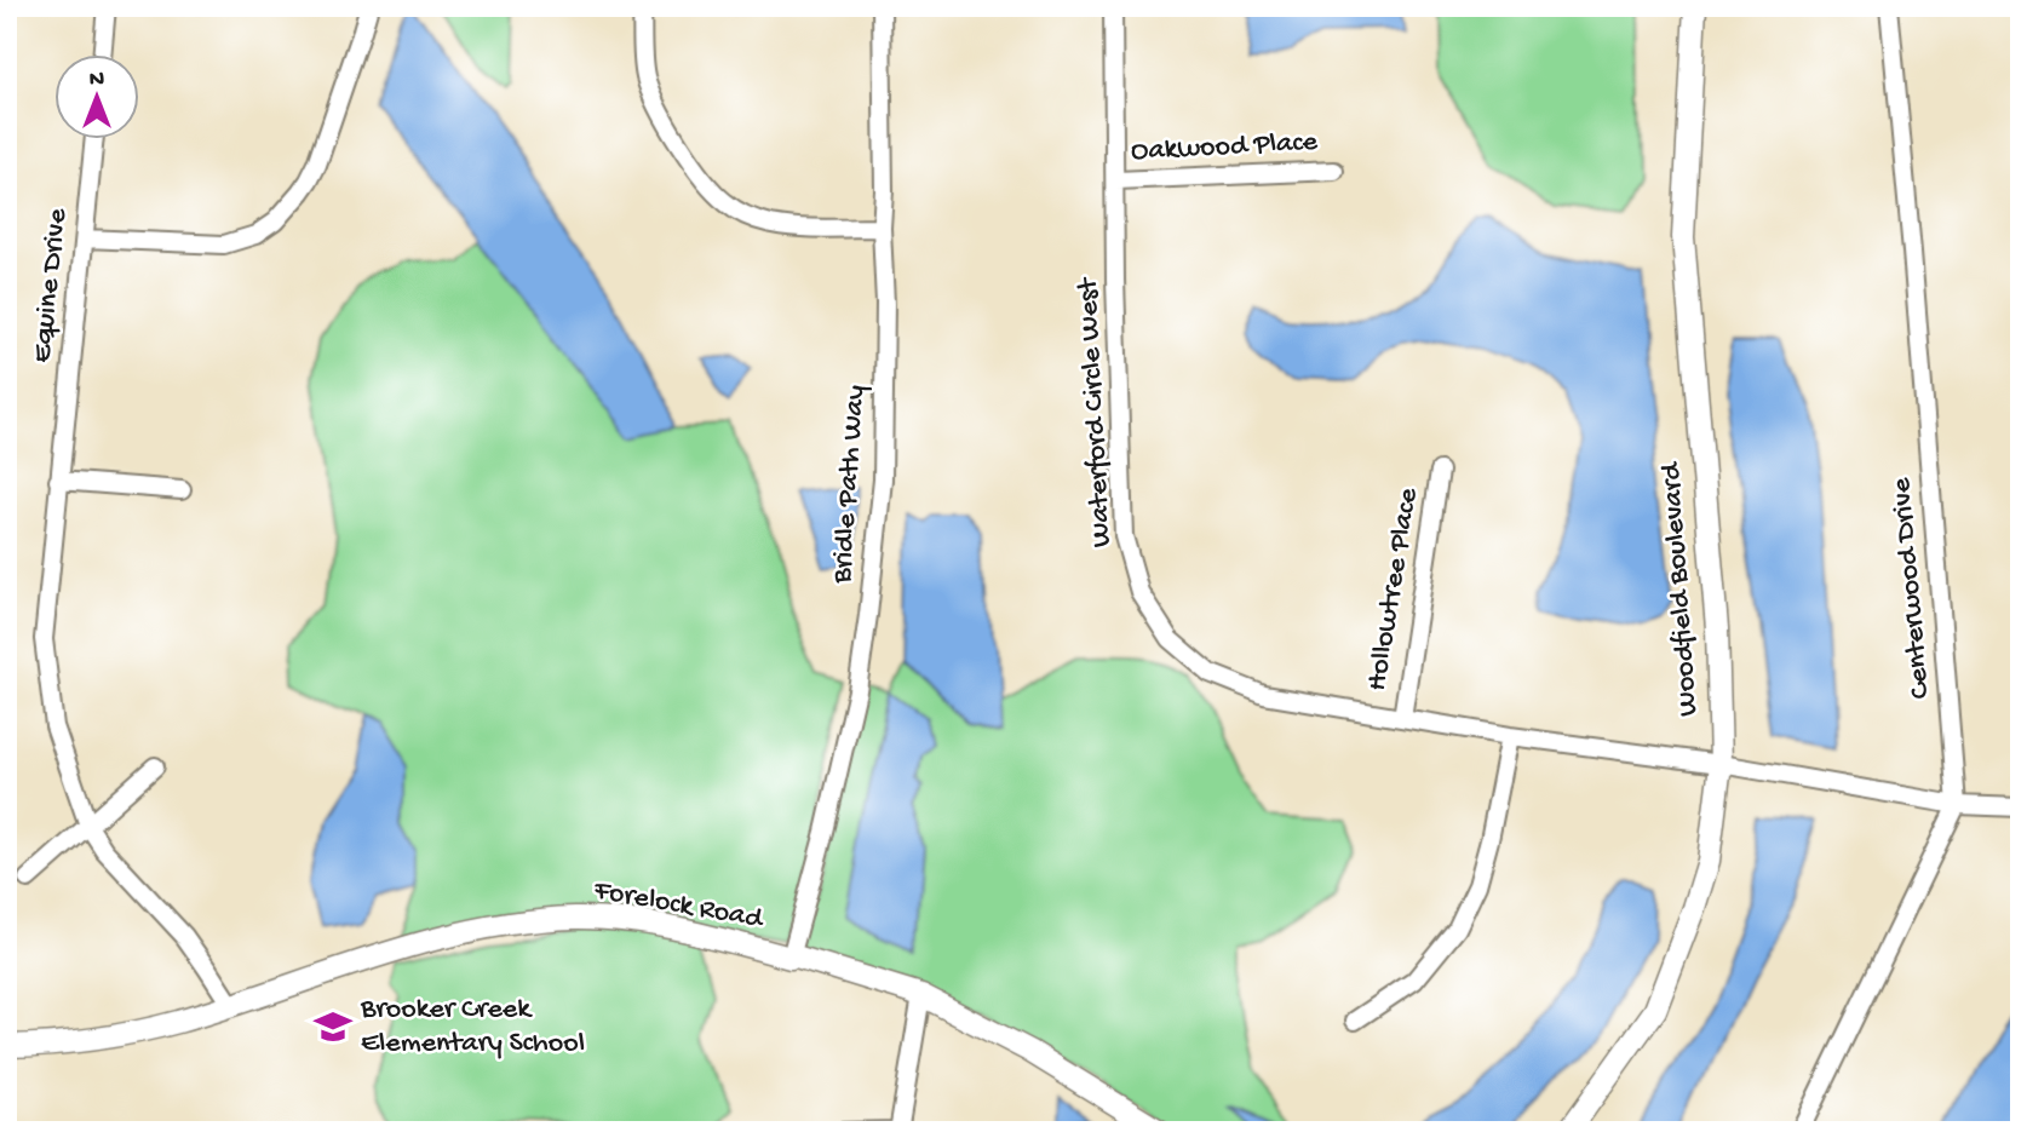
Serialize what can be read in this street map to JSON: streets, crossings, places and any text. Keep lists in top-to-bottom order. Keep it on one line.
{"streets":{"street":["Oakwood Place","Equine Drive","Waterford Circle West","Bridle Path Way","Centerwood Drive","Hollowtree Place","Woodfield Boulevard","Forelock Road"]},"crossings":[["Oakwood Place","Waterford Circle West"],["Equine Drive","Forelock Road"],["Waterford Circle West","Centerwood Drive"],["Waterford Circle West","Hollowtree Place"],["Waterford Circle West","Woodfield Boulevard"],["Bridle Path Way","Forelock Road"]],"places":{"school or university":["Brooker Creek Elementary School"]},"north":"top"}
